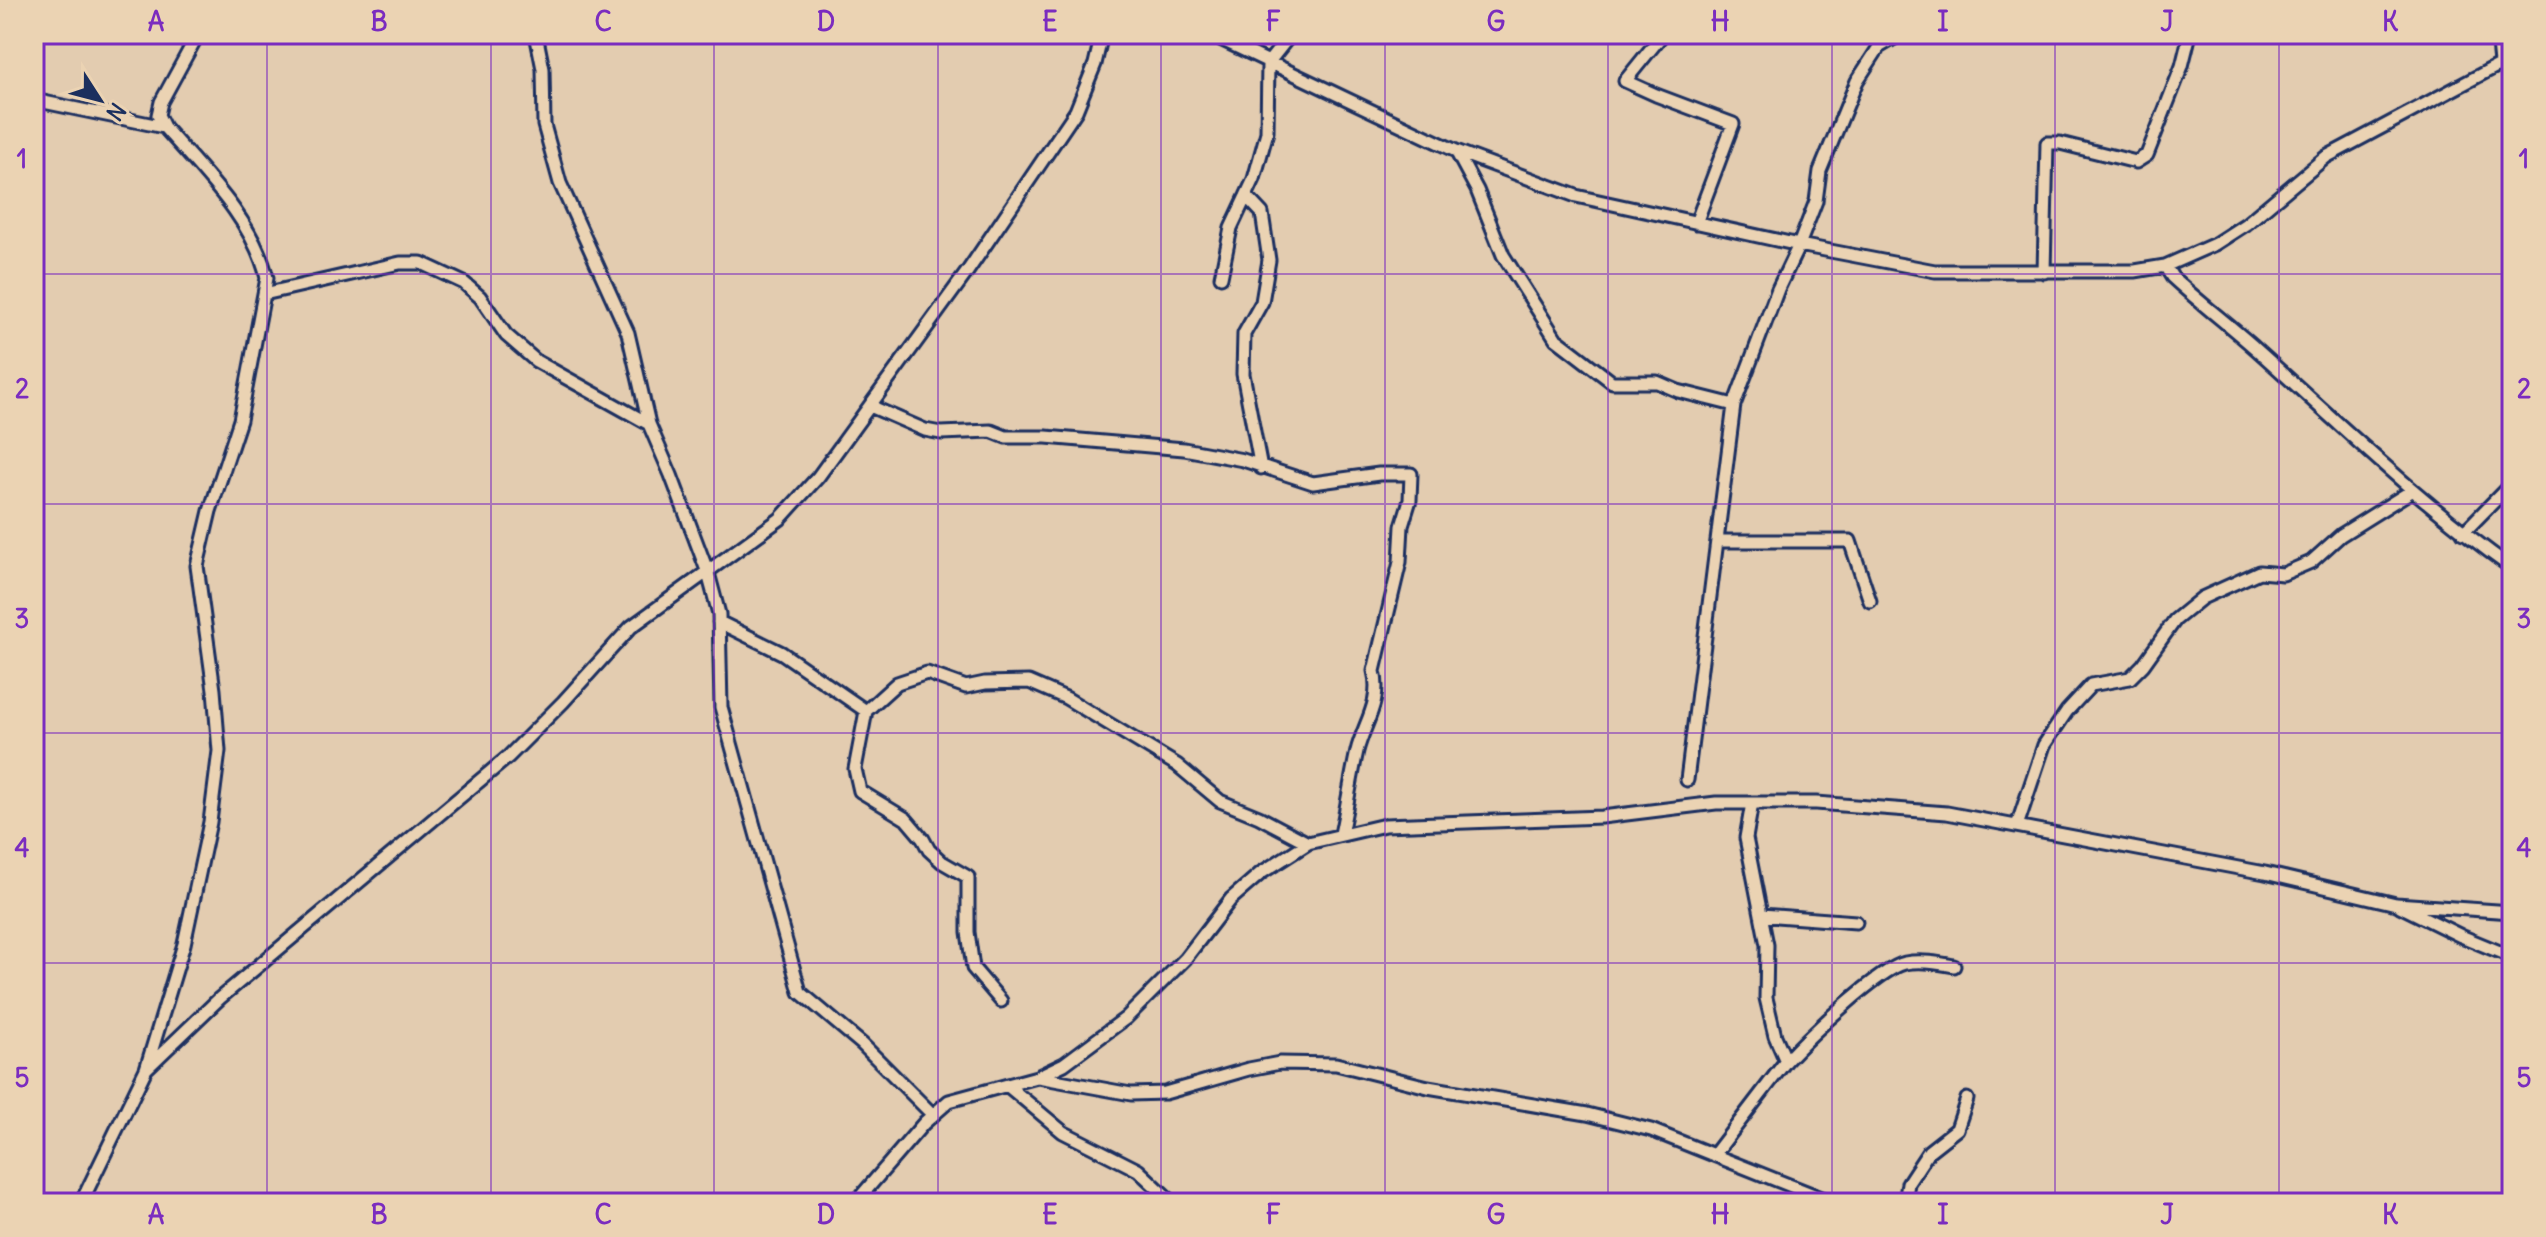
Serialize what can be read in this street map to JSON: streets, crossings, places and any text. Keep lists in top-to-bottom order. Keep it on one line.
{"north":"bottom right","grid":{"columns":["A","B","C","D","E","F","G","H","I","J","K"],"rows":["1","2","3","4","5"]}}
